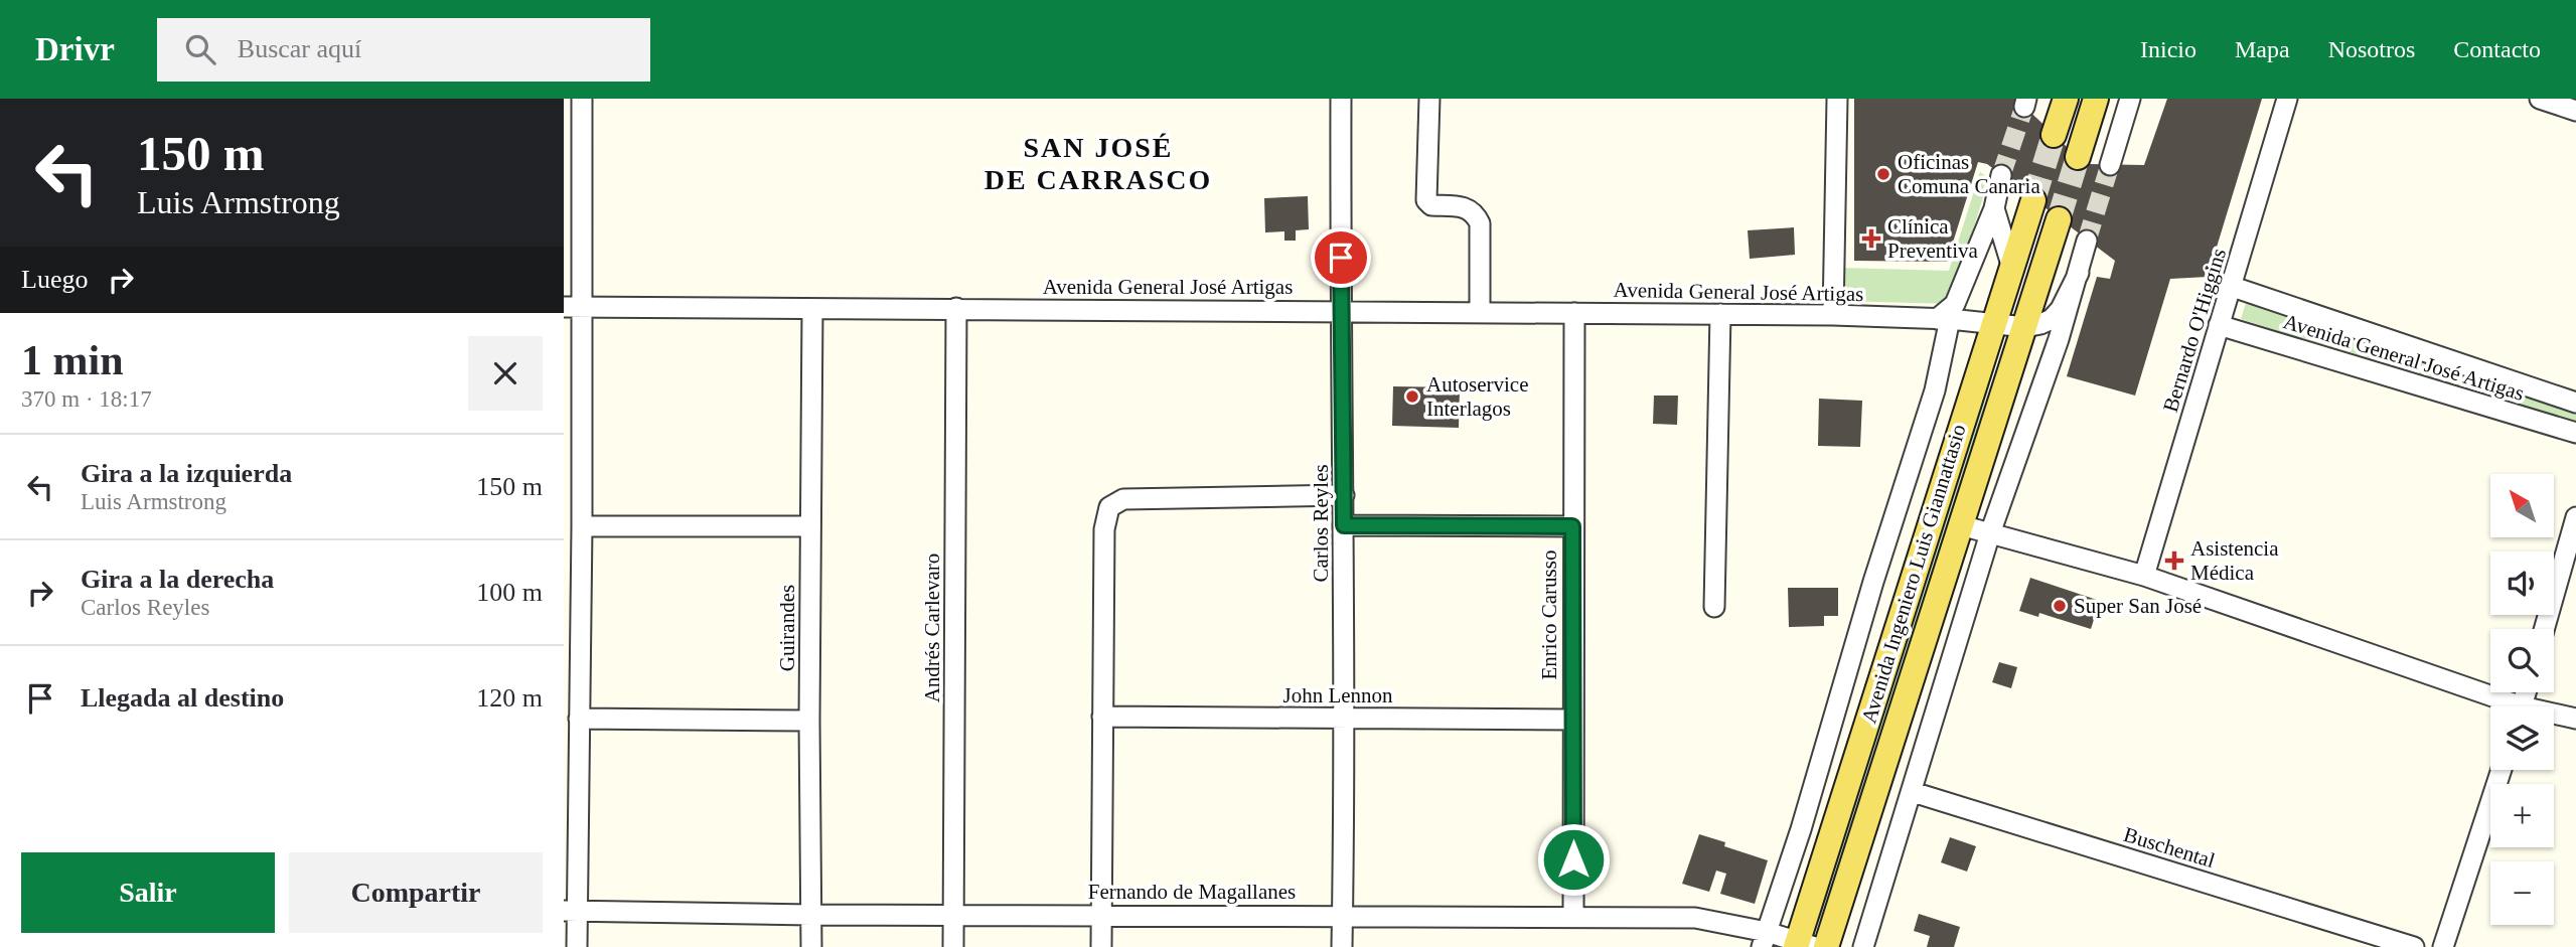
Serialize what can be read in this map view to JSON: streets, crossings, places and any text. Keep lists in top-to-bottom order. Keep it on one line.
{"streets":{"main road":["Avenida Ingeniero Luis Giannattasio"],"street":["Avenida General José Artigas","Bernardo O'Higgins","Carlos Reyles","Enrico Carusso","Guirandes","Andrés Carlevaro","John Lennon","Buschental","Fernando de Magallanes"]},"crossings":[["Avenida General José Artigas","Bernardo O'Higgins"],["Avenida General José Artigas","Carlos Reyles"],["Avenida General José Artigas","Avenida Ingeniero Luis Giannattasio"],["Avenida General José Artigas","Enrico Carusso"],["Avenida General José Artigas","Guirandes"],["Avenida General José Artigas","Andrés Carlevaro"],["Carlos Reyles","John Lennon"],["Carlos Reyles","Fernando de Magallanes"],["Avenida Ingeniero Luis Giannattasio","Fernando de Magallanes"],["Enrico Carusso","John Lennon"],["Enrico Carusso","Fernando de Magallanes"],["Guirandes","Fernando de Magallanes"],["Andrés Carlevaro","Fernando de Magallanes"]],"districts":["SAN JOSÉ DE CARRASCO"],"places":{"other":["Oficinas Comuna Canaria","Autoservice Interlagos","Super San José"],"health":["Clínica Preventiva","Asistencia Médica"]},"north":"top left","page":{"header":"Drivr","search":"Buscar aquí","nav":["Inicio","Mapa","Nosotros","Contacto"],"turn":["150 m","Luis Armstrong"],"then":"Luego","heading":["1 min","370 m · 18:17"],"list":[{"name":"Gira a la izquierda","note":"Luis Armstrong","value":"150 m"},{"name":"Gira a la derecha","note":"Carlos Reyles","value":"100 m"},{"name":"Llegada al destino","value":"120 m"}],"map_buttons":["+","−"],"buttons":["Salir","Compartir"]}}
